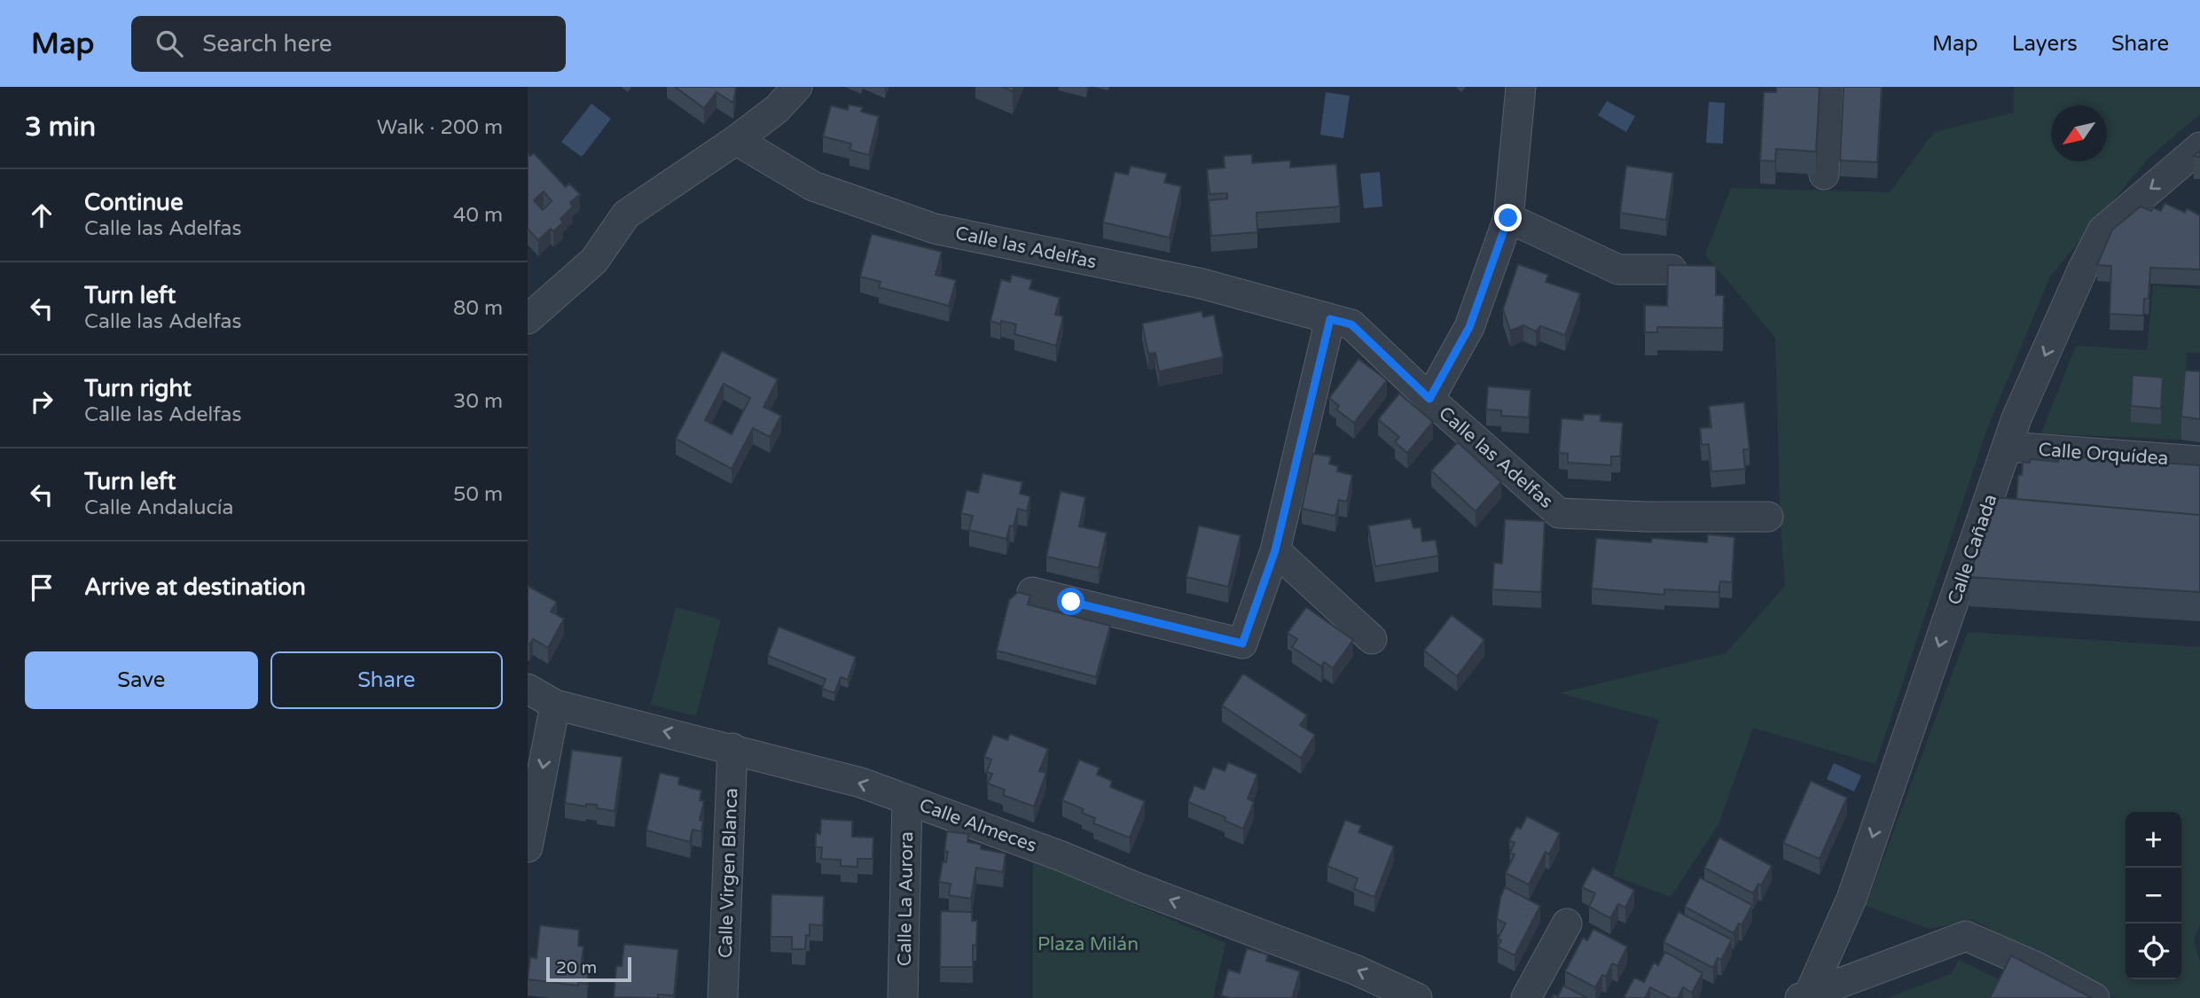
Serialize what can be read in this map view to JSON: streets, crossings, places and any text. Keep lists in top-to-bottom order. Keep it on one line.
{"streets":{"street":["Calle las Adelfas","Calle Orquídea","Calle Cañada","Calle Almeces","Calle Virgen Blanca","Calle La Aurora"]},"crossings":[["Calle Orquídea","Calle Cañada"],["Calle Almeces","Calle Virgen Blanca"],["Calle Almeces","Calle La Aurora"]],"one_way":["Calle Cañada","Calle Almeces"],"parks":["Plaza Milán"],"scale_bar":"20 m","north":"bottom left","page":{"header":"Map","search":"Search here","nav":["Map","Layers","Share"],"heading":["3 min","Walk · 200 m"],"list":[["Continue","Calle las Adelfas","40 m"],["Turn left","Calle las Adelfas","80 m"],["Turn right","Calle las Adelfas","30 m"],["Turn left","Calle Andalucía","50 m"],"Arrive at destination"],"buttons":["Save","Share"],"map_buttons":["+","−"],"scale":"20 m"}}
